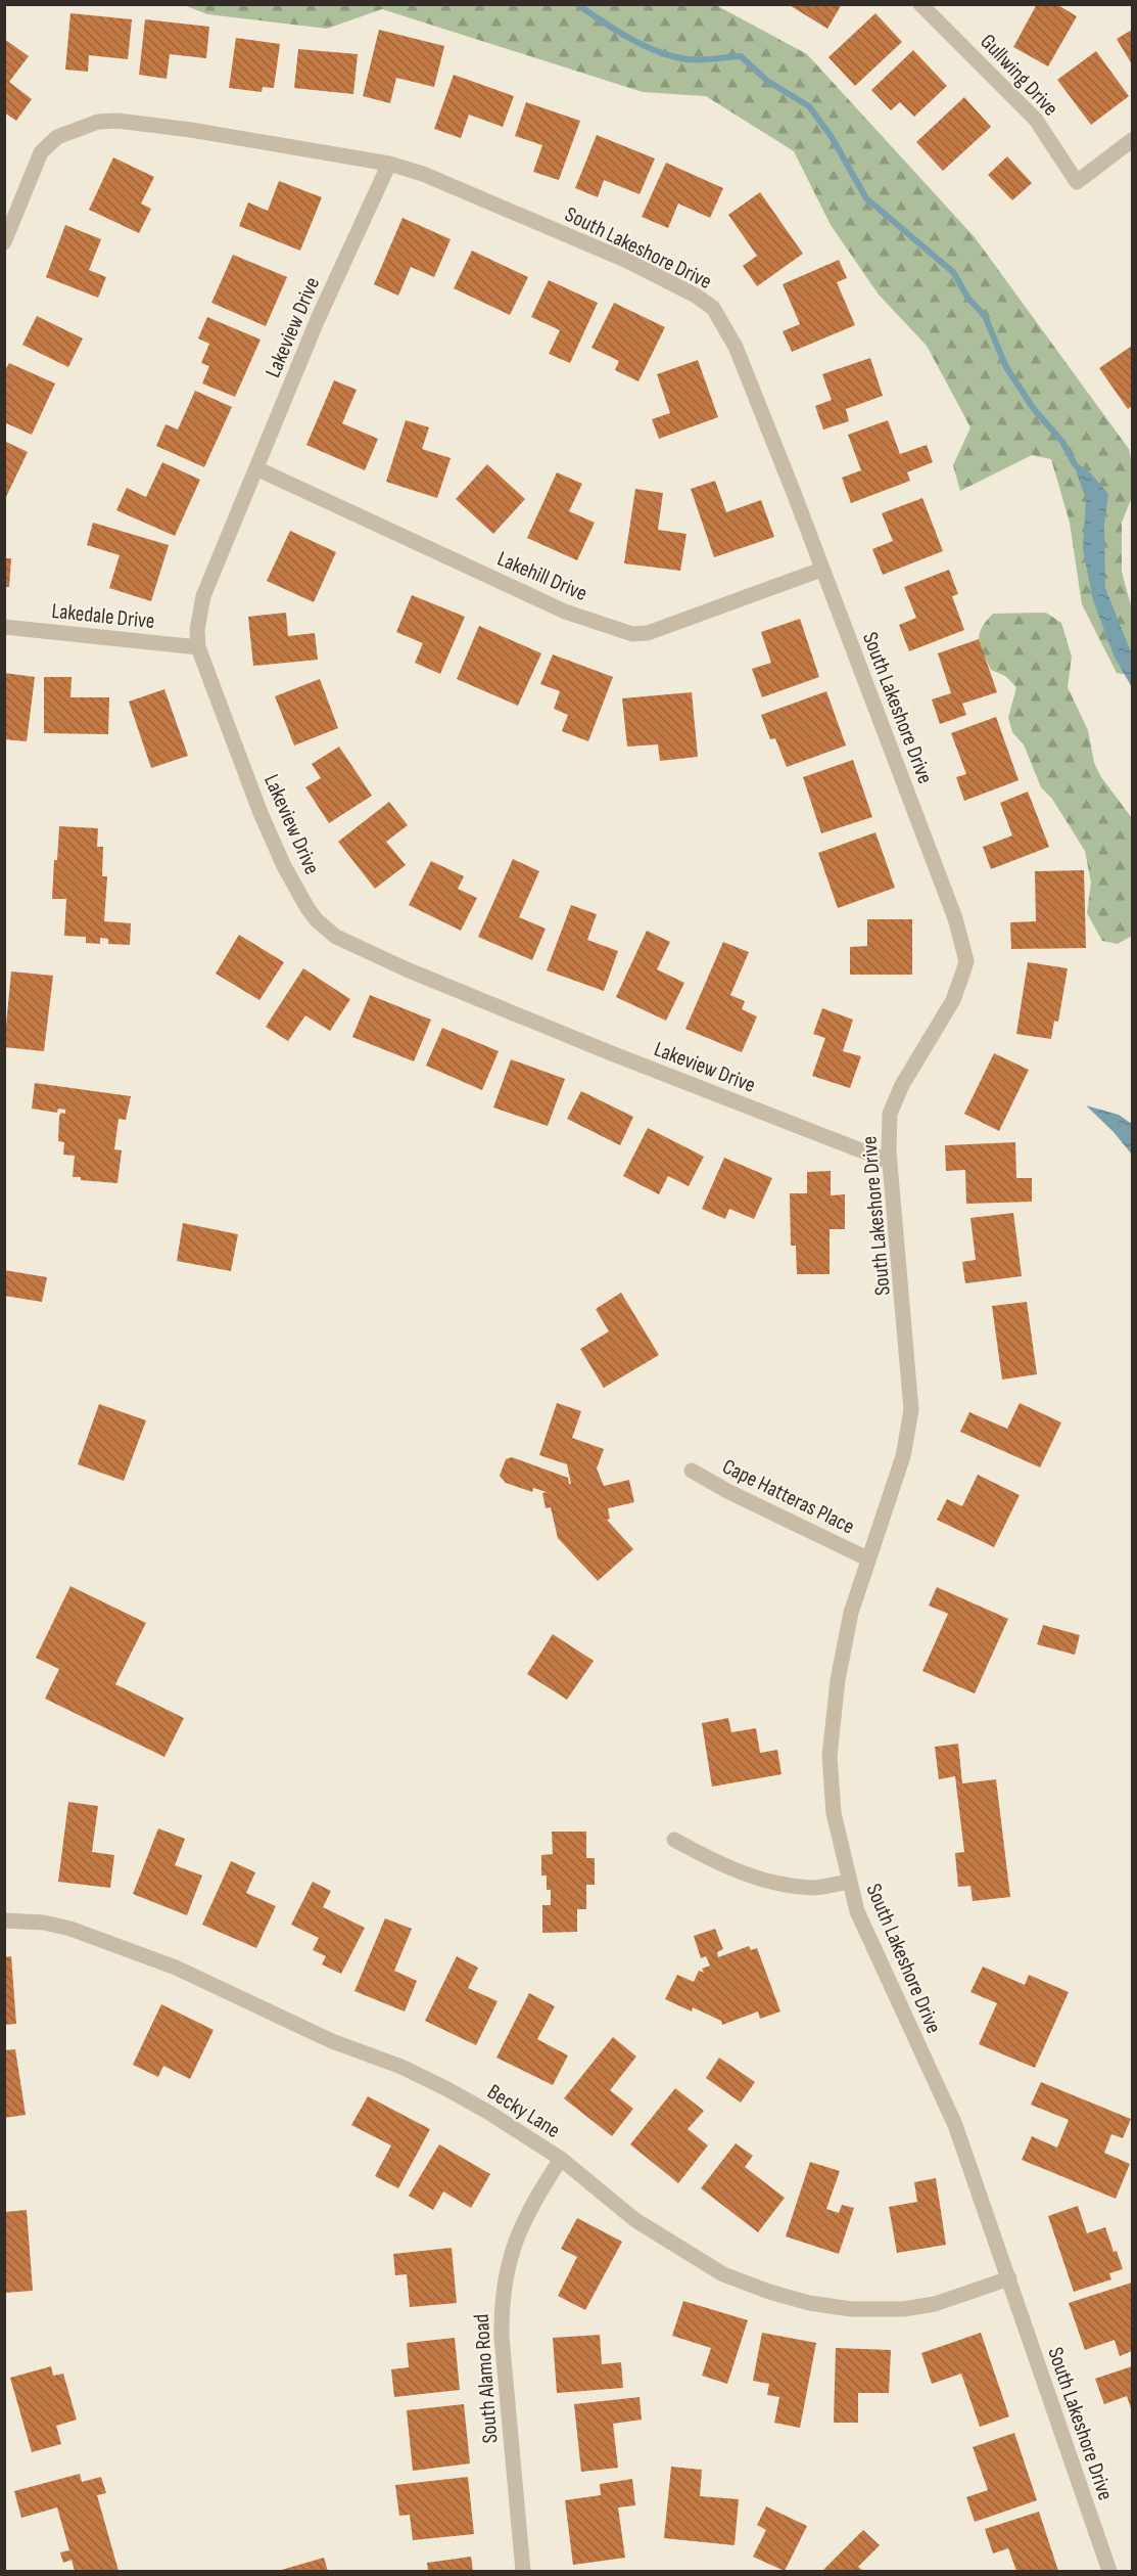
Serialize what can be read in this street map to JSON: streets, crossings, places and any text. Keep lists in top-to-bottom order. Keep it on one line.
{"streets":{"street":["Gullwing Drive","South Lakeshore Drive","Lakeview Drive","Lakehill Drive","Lakedale Drive","Cape Hatteras Place","Becky Lane","South Alamo Road"]},"crossings":[["South Lakeshore Drive","Lakeview Drive"],["South Lakeshore Drive","Lakehill Drive"],["South Lakeshore Drive","Cape Hatteras Place"],["South Lakeshore Drive","Becky Lane"],["Lakeview Drive","Lakehill Drive"],["Lakeview Drive","Lakedale Drive"],["Becky Lane","South Alamo Road"]]}
